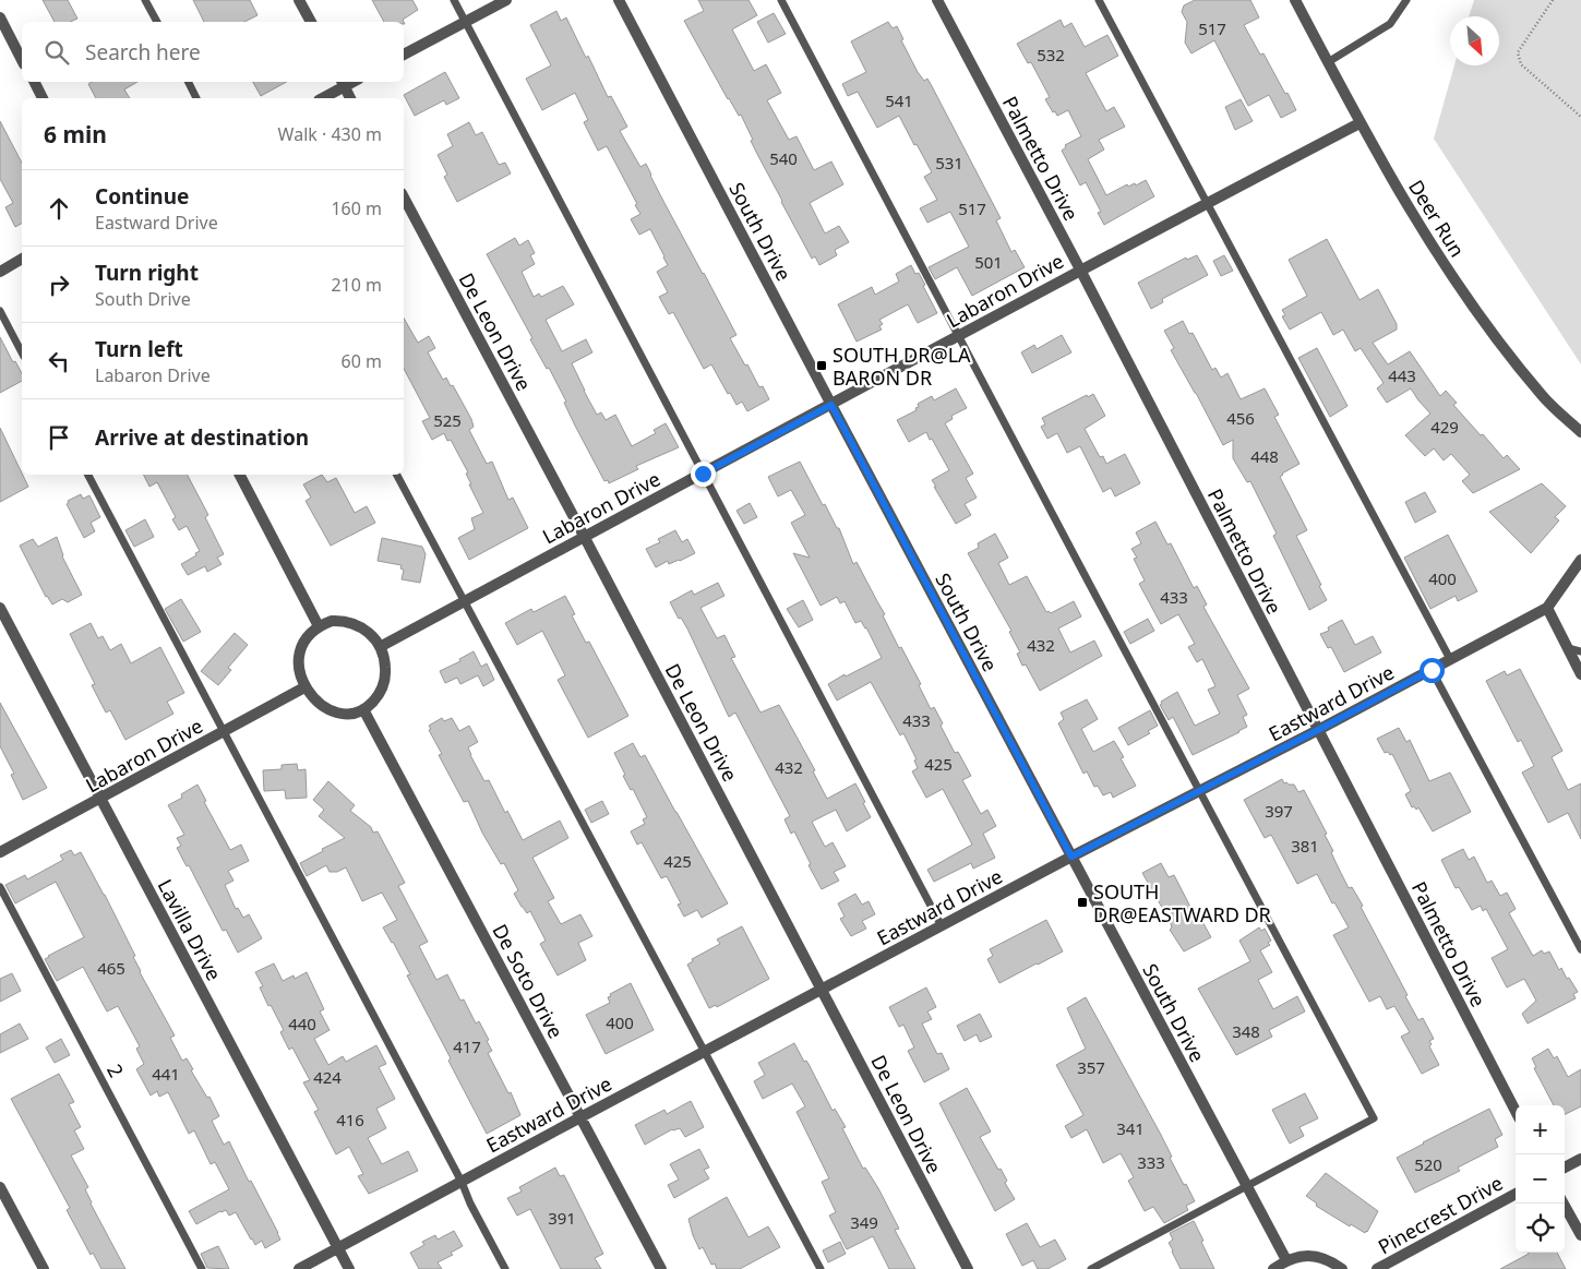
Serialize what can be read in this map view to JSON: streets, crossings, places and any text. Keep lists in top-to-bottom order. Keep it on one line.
{"streets":{"street":["Palmetto Drive","Deer Run","South Drive","Labaron Drive","De Leon Drive","Eastward Drive","Lavilla Drive","De Soto Drive","Pinecrest Drive"],"lane":["2"]},"crossings":[["Palmetto Drive","Labaron Drive"],["Palmetto Drive","Eastward Drive"],["Deer Run","Labaron Drive"],["South Drive","Labaron Drive"],["South Drive","Eastward Drive"],["Labaron Drive","De Leon Drive"],["Labaron Drive","Lavilla Drive"],["Labaron Drive","De Soto Drive"],["De Leon Drive","Eastward Drive"],["Eastward Drive","Lavilla Drive"],["Eastward Drive","De Soto Drive"]],"places":{"transit":["SOUTH DR@LA BARON DR","SOUTH DR@EASTWARD DR"]},"house_numbers":["517","532","541","540","531","517","501","443","456","525","429","448","400","433","432","433","425","432","397","381","425","465","400","440","348","417","357","441","424","416","341","333","520","391","349"],"north":"bottom right","page":{"search":"Search here","heading":["6 min","Walk · 430 m"],"list":[["Continue","Eastward Drive","160 m"],["Turn right","South Drive","210 m"],["Turn left","Labaron Drive","60 m"],"Arrive at destination"],"map_buttons":["+","−"]}}
